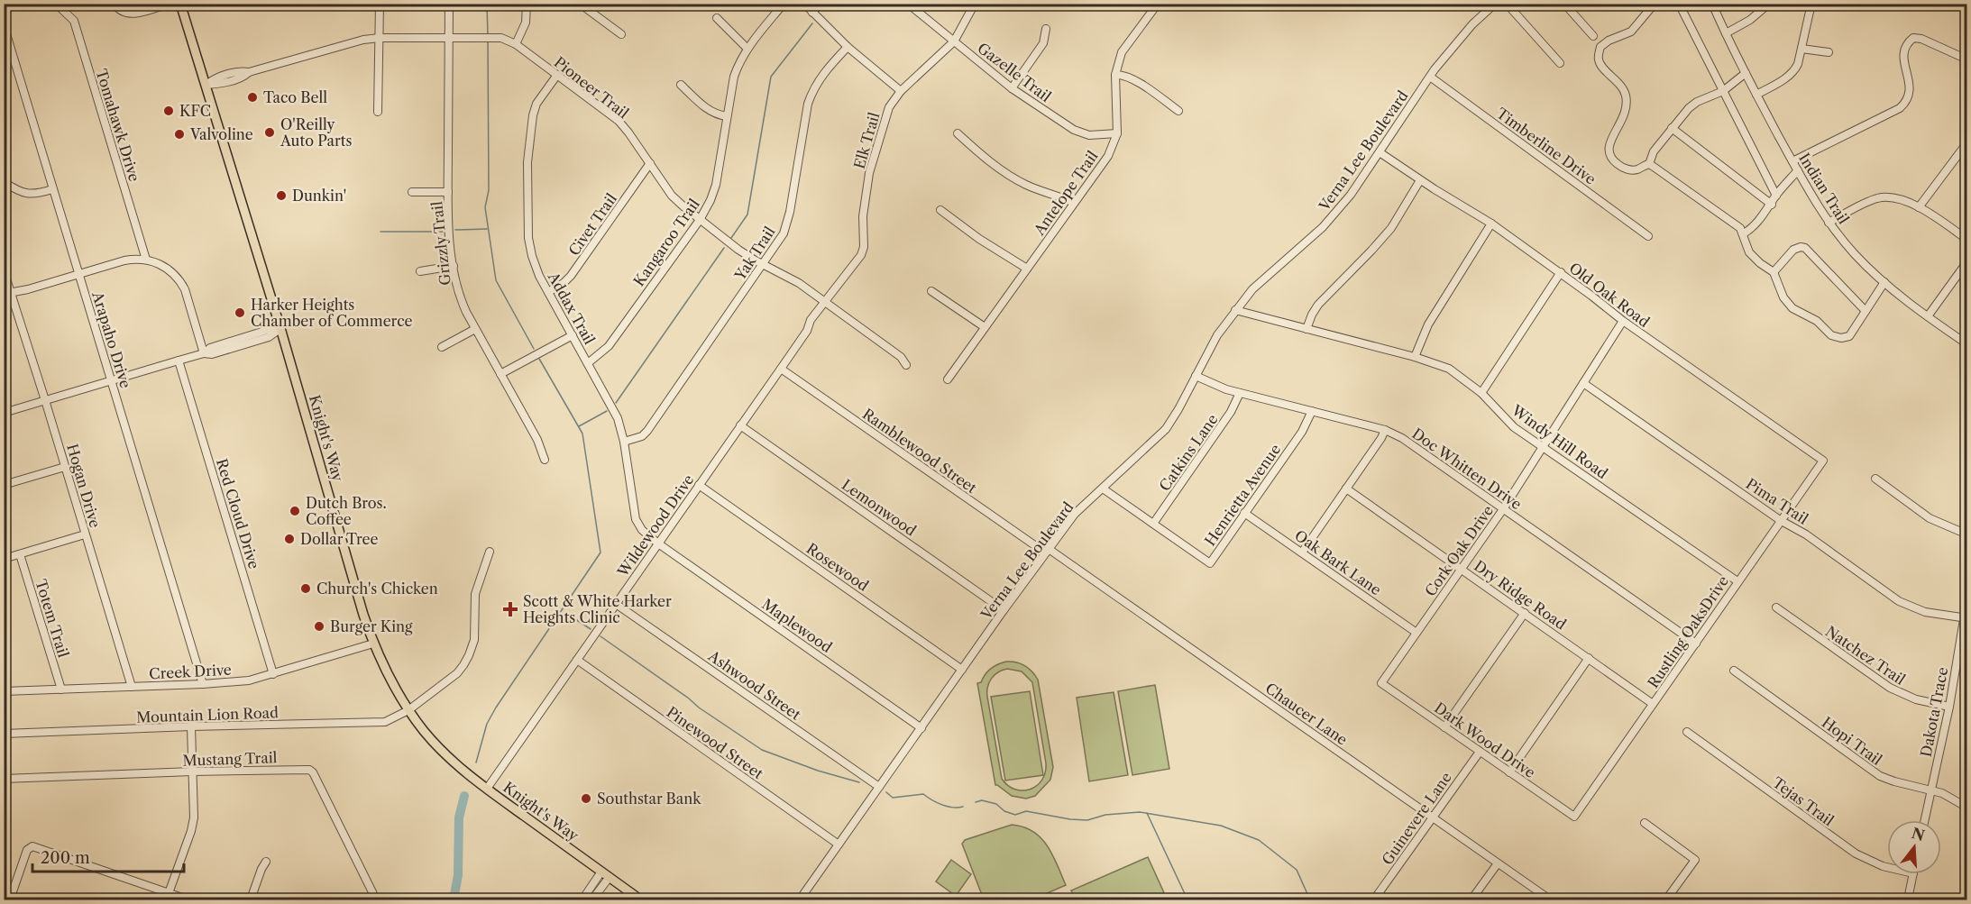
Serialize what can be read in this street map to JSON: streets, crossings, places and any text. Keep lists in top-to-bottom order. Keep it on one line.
{"streets":{"main road":["Knight's Way"],"street":["Gazelle Trail","Pioneer Trail","Tomahawk Drive","Elk Trail","Timberline Drive","Verna Lee Boulevard","Indian Trail","Antelope Trail","Civet Trail","Kangaroo Trail","Grizzly Trail","Yak Trail","Old Oak Road","Addax Trail","Arapaho Drive","Windy Hill Road","Ramblewood Street","Catkins Lane","Doc Whitten Drive","Hogan Drive","Henrietta Avenue","Pima Trail","Lemonwood","Red Cloud Drive","Wildewood Drive","Cork Oak Drive","Oak Bark Lane","Rosewood","Dry Ridge Road","Totem Trail","Maplewood","Rustling OaksDrive","Natchez Trail","Creek Drive","Ashwood Street","Dakota Trace","Chaucer Lane","Mountain Lion Road","Dark Wood Drive","Hopi Trail","Pinewood Street","Mustang Trail","Tejas Trail","Guinevere Lane"]},"crossings":[["Gazelle Trail","Elk Trail"],["Gazelle Trail","Antelope Trail"],["Pioneer Trail","Elk Trail"],["Pioneer Trail","Civet Trail"],["Pioneer Trail","Kangaroo Trail"],["Pioneer Trail","Grizzly Trail"],["Pioneer Trail","Yak Trail"],["Pioneer Trail","Addax Trail"],["Pioneer Trail","Knight's Way"],["Pioneer Trail","Wildewood Drive"],["Elk Trail","Wildewood Drive"],["Timberline Drive","Verna Lee Boulevard"],["Verna Lee Boulevard","Old Oak Road"],["Verna Lee Boulevard","Windy Hill Road"],["Verna Lee Boulevard","Ramblewood Street"],["Verna Lee Boulevard","Doc Whitten Drive"],["Verna Lee Boulevard","Henrietta Avenue"],["Verna Lee Boulevard","Lemonwood"],["Verna Lee Boulevard","Rosewood"],["Verna Lee Boulevard","Maplewood"],["Verna Lee Boulevard","Ashwood Street"],["Verna Lee Boulevard","Chaucer Lane"],["Verna Lee Boulevard","Pinewood Street"],["Civet Trail","Addax Trail"],["Kangaroo Trail","Addax Trail"],["Yak Trail","Addax Trail"],["Old Oak Road","Cork Oak Drive"],["Old Oak Road","Rustling OaksDrive"],["Addax Trail","Wildewood Drive"],["Addax Trail","Maplewood"],["Arapaho Drive","Creek Drive"],["Knight's Way","Wildewood Drive"],["Knight's Way","Creek Drive"],["Knight's Way","Mountain Lion Road"],["Windy Hill Road","Cork Oak Drive"],["Windy Hill Road","Rustling OaksDrive"],["Ramblewood Street","Wildewood Drive"],["Ramblewood Street","Chaucer Lane"],["Catkins Lane","Doc Whitten Drive"],["Catkins Lane","Henrietta Avenue"],["Doc Whitten Drive","Henrietta Avenue"],["Doc Whitten Drive","Cork Oak Drive"],["Doc Whitten Drive","Rustling OaksDrive"],["Hogan Drive","Creek Drive"],["Henrietta Avenue","Oak Bark Lane"],["Pima Trail","Cork Oak Drive"],["Pima Trail","Rustling OaksDrive"],["Pima Trail","Dakota Trace"],["Lemonwood","Wildewood Drive"],["Red Cloud Drive","Creek Drive"],["Wildewood Drive","Rosewood"],["Wildewood Drive","Maplewood"],["Wildewood Drive","Ashwood Street"],["Wildewood Drive","Pinewood Street"],["Cork Oak Drive","Oak Bark Lane"],["Cork Oak Drive","Dry Ridge Road"],["Cork Oak Drive","Dark Wood Drive"],["Dry Ridge Road","Rustling OaksDrive"],["Totem Trail","Creek Drive"],["Rustling OaksDrive","Dark Wood Drive"],["Natchez Trail","Dakota Trace"],["Dakota Trace","Hopi Trail"],["Chaucer Lane","Guinevere Lane"],["Dark Wood Drive","Guinevere Lane"]],"places":{"other":["Taco Bell","KFC","O'Reilly Auto Parts","Valvoline","Dunkin'","Harker Heights Chamber of Commerce","Dutch Bros. Coffee","Dollar Tree","Church's Chicken","Burger King","Southstar Bank"],"health":["Scott & White Harker Heights Clinic"]},"scale_bar":"200 m","north":"top"}
